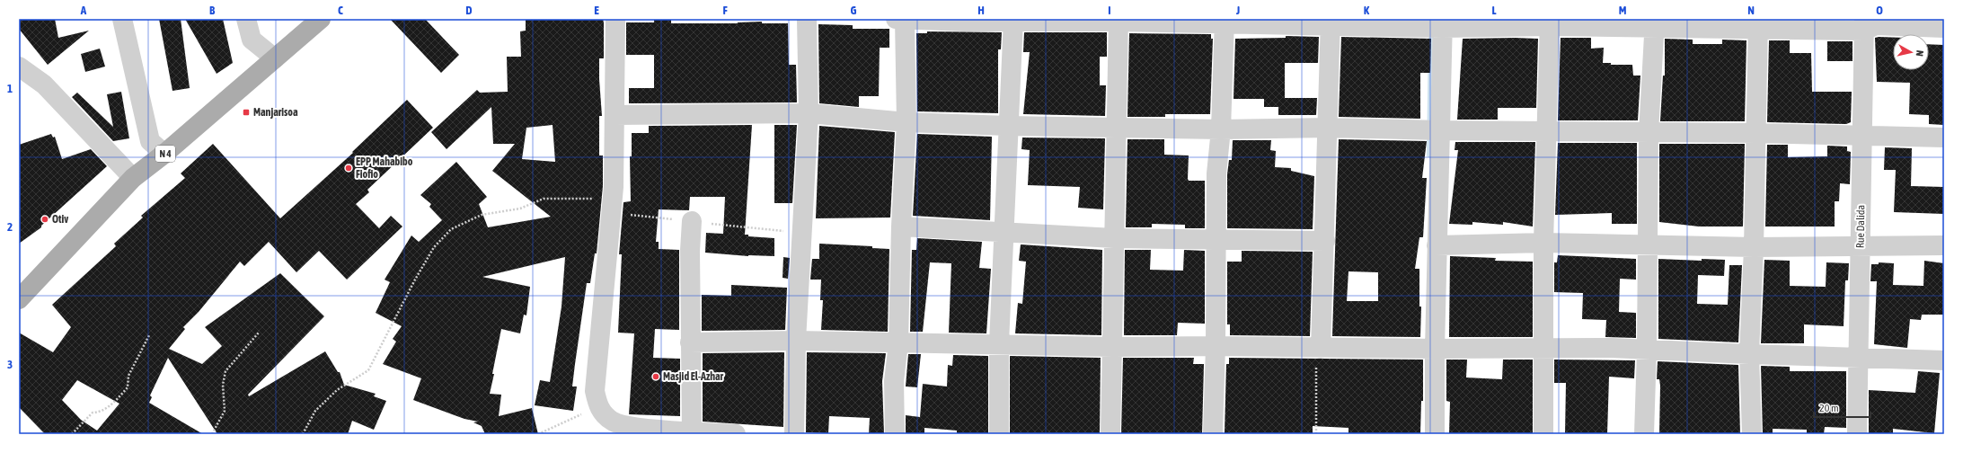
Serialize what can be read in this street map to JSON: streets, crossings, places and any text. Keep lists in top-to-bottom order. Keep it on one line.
{"streets":{"main road":["N 4"],"street":["Rue Dalida"]},"places":{"transit":["Manjarisoa"],"other":["EPP Mahabibo Fiofio","Otiv","Masjid El-Azhar"]},"scale_bar":"20 m","north":"right","grid":{"columns":["A","B","C","D","E","F","G","H","I","J","K","L","M","N","O"],"rows":["1","2","3"]}}
